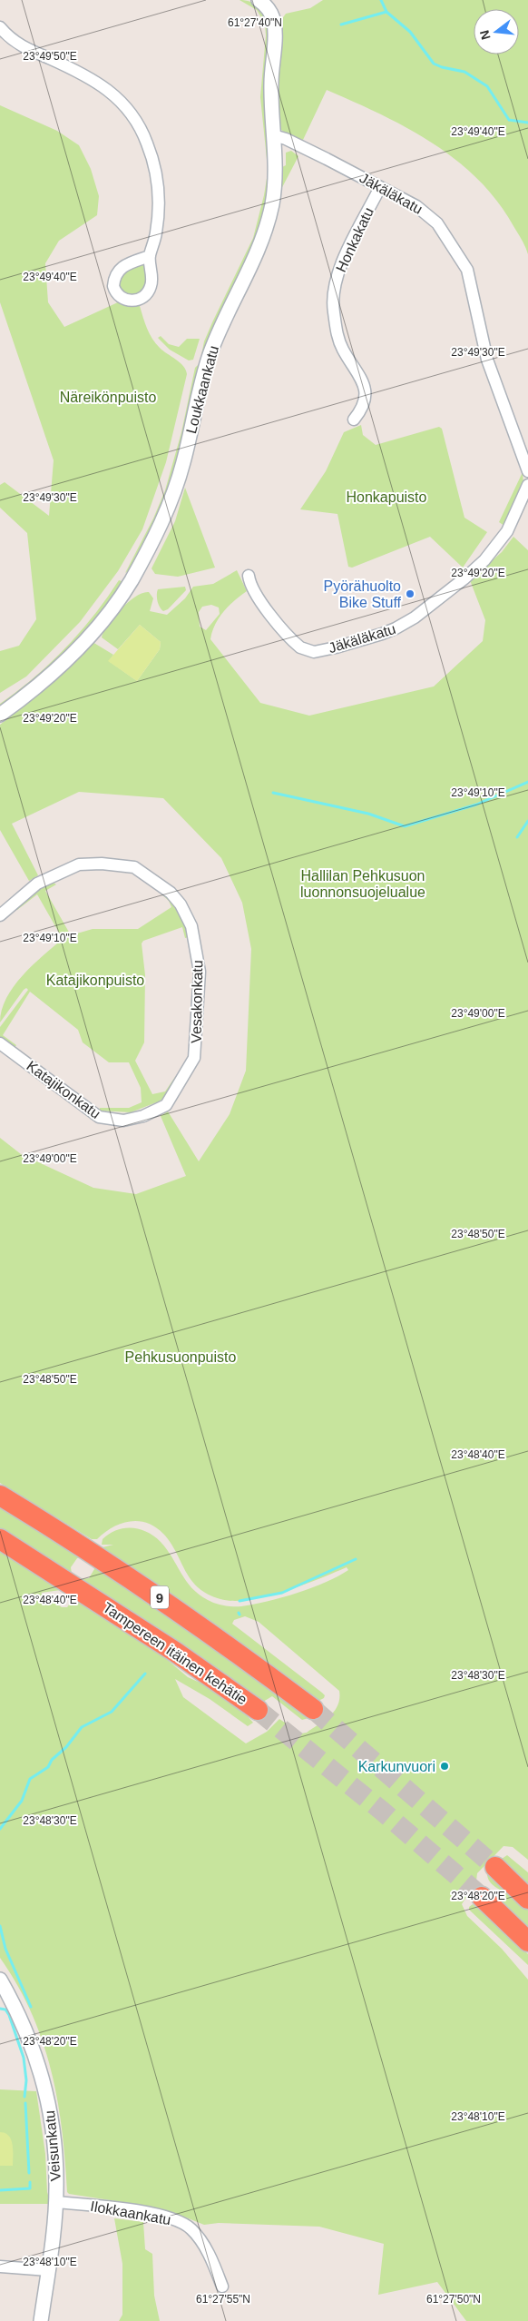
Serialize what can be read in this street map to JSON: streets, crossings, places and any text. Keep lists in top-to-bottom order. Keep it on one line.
{"streets":{"highway":["9","Tampereen itäinen kehätie"],"street":["Jäkäläkatu","Honkakatu","Loukkaankatu","Vesakonkatu","Katajikonkatu","Veisunkatu","Ilokkaankatu"]},"crossings":[["Jäkäläkatu","Honkakatu"],["Jäkäläkatu","Loukkaankatu"],["Vesakonkatu","Katajikonkatu"],["Veisunkatu","Ilokkaankatu"]],"parks":["Näreikönpuisto","Honkapuisto","Hallilan Pehkusuon luonnonsuojelualue","Katajikonpuisto","Pehkusuonpuisto"],"places":["Pyörähuolto Bike Stuff","Karkunvuori"],"north":"left","coordinates":["61°27'40\"N","23°49'50\"E","23°49'40\"E","23°49'30\"E","23°49'20\"E","23°49'10\"E","23°49'00\"E","23°48'50\"E","23°48'40\"E","23°48'30\"E","23°48'20\"E","23°48'10\"E","61°27'55\"N","61°27'50\"N"]}
